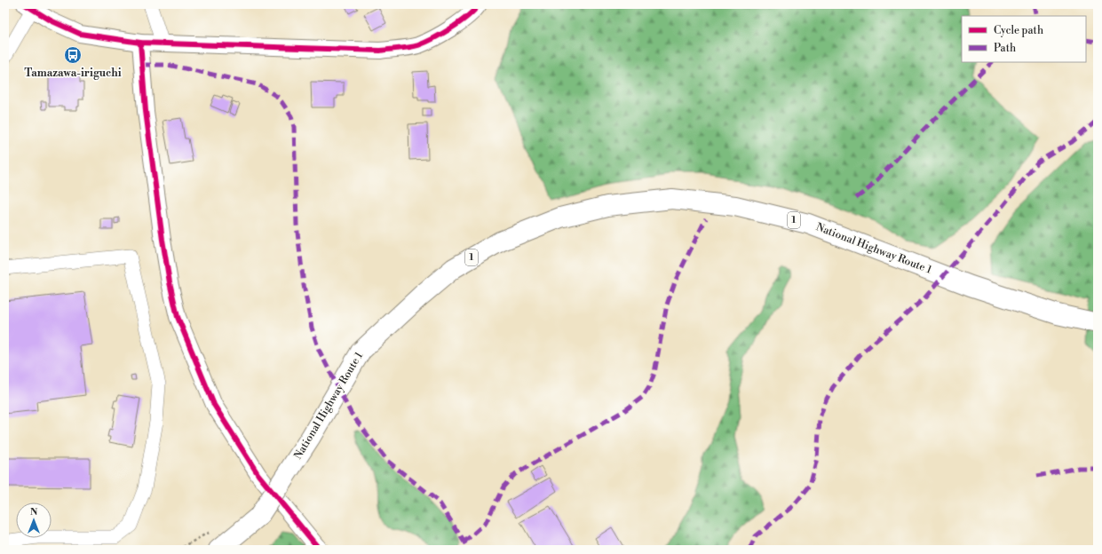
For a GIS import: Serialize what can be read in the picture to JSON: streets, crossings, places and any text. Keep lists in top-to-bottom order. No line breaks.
{"streets":{"highway":["1","National Highway Route 1"]},"places":{"bus stop":["Tamazawa-iriguchi"]},"legend":["Cycle path","Path"],"north":"top"}
